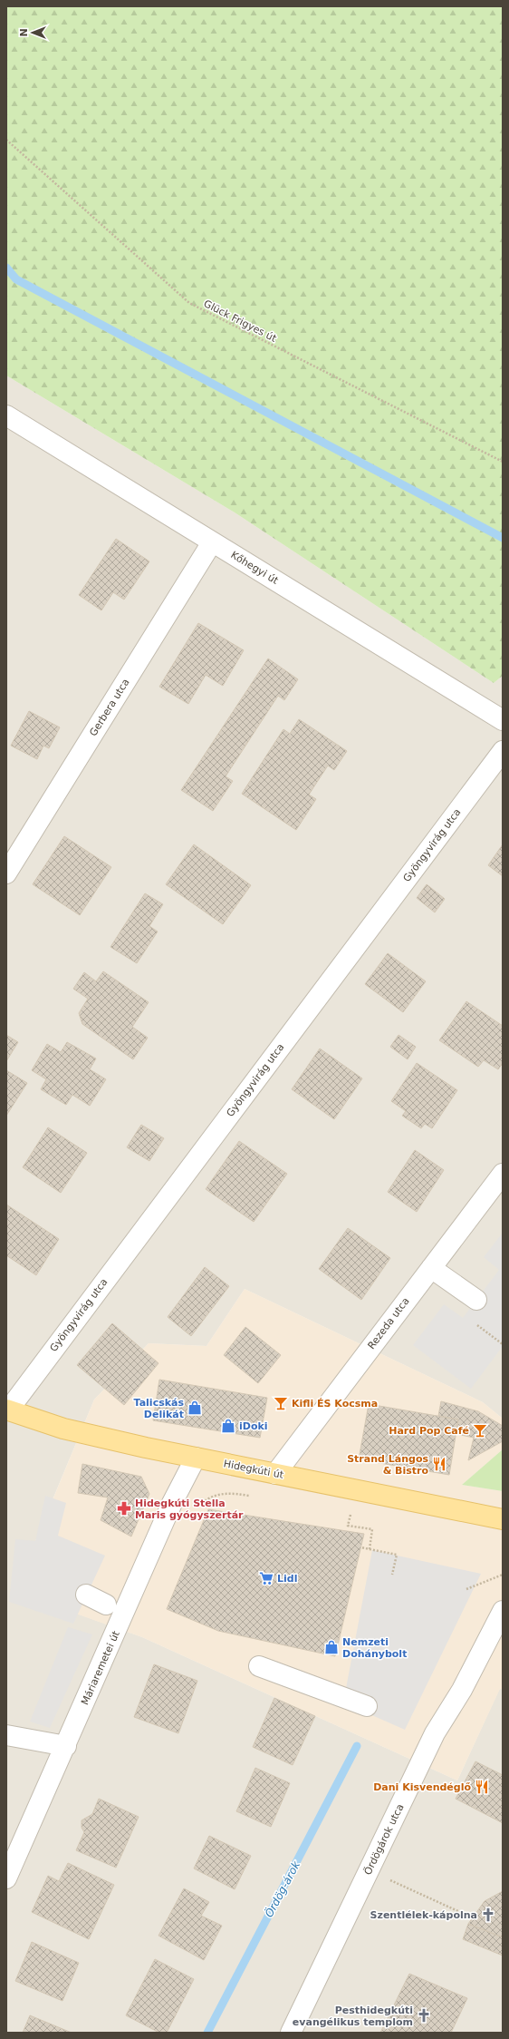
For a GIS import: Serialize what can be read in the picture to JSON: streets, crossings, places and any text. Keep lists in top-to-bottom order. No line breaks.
{"streets":{"main road":["Hidegkúti út"],"street":["Kőhegyi út","Gerbera utca","Gyöngyvirág utca","Rezeda utca","Máriaremetei út","Ördögárok utca"],"path":["Glück Frigyes út"]},"crossings":[["Kőhegyi út","Gerbera utca"],["Gyöngyvirág utca","Hidegkúti út"],["Rezeda utca","Hidegkúti út"],["Hidegkúti út","Máriaremetei út"]],"water":["Ördög-árok"],"places":{"bar":["Kifli ÉS Kocsma","Hard Pop Café"],"shop":["Talicskás Delikát","iDoki","Nemzeti Dohánybolt"],"restaurant":["Strand Lángos & Bistro","Dani Kisvendéglő"],"pharmacy":["Hidegkúti Stella Maris gyógyszertár"],"supermarket":["Lidl"],"church":["Szentlélek-kápolna","Pesthidegkúti evangélikus templom"]},"north":"left"}
